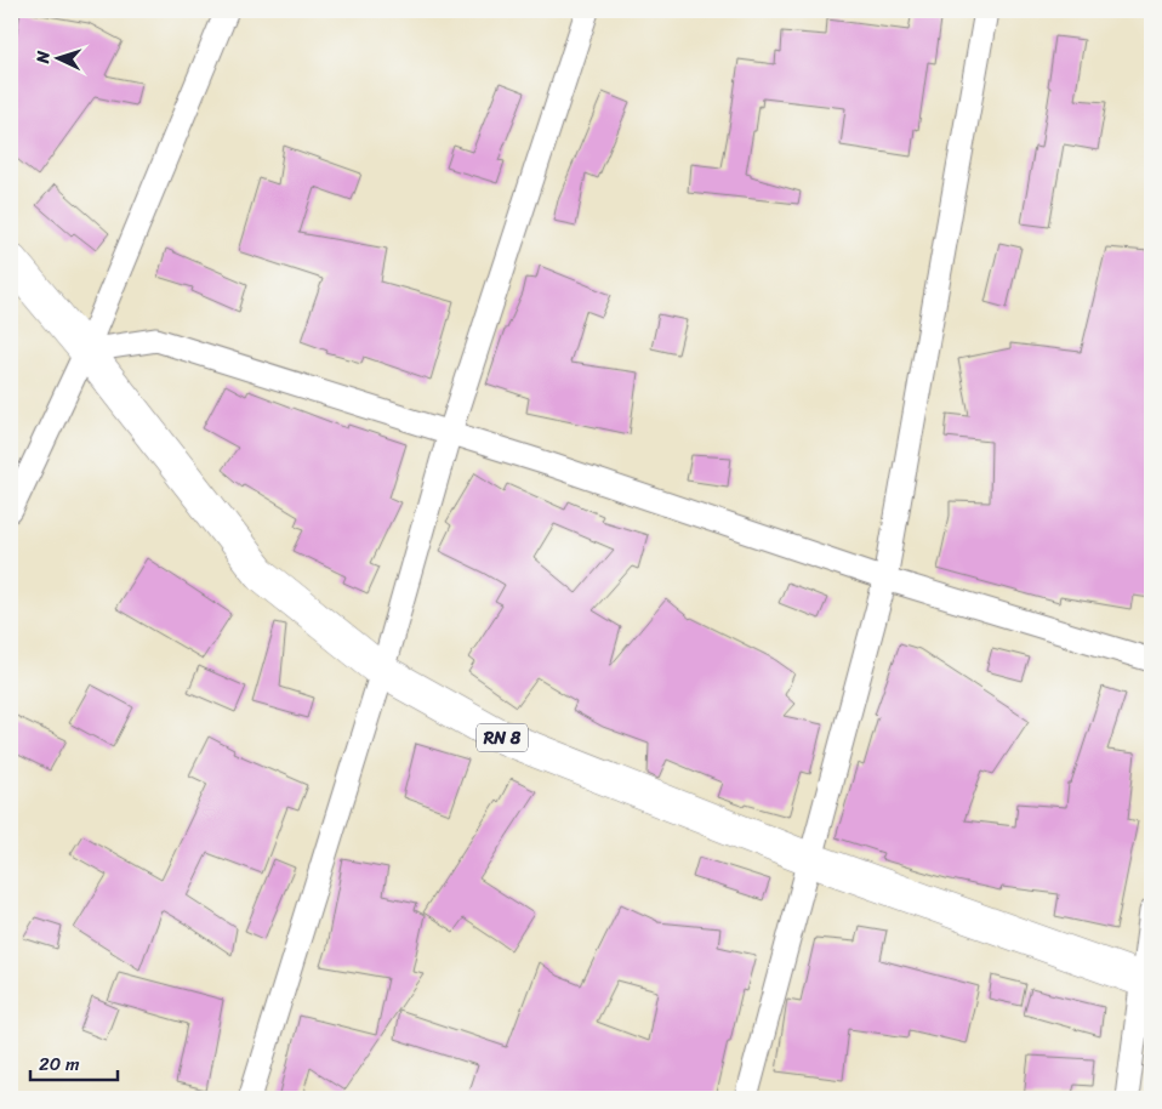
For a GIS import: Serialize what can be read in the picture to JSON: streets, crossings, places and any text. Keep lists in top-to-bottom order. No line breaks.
{"streets":{"main road":["RN 8"]},"scale_bar":"20 m","north":"left"}
